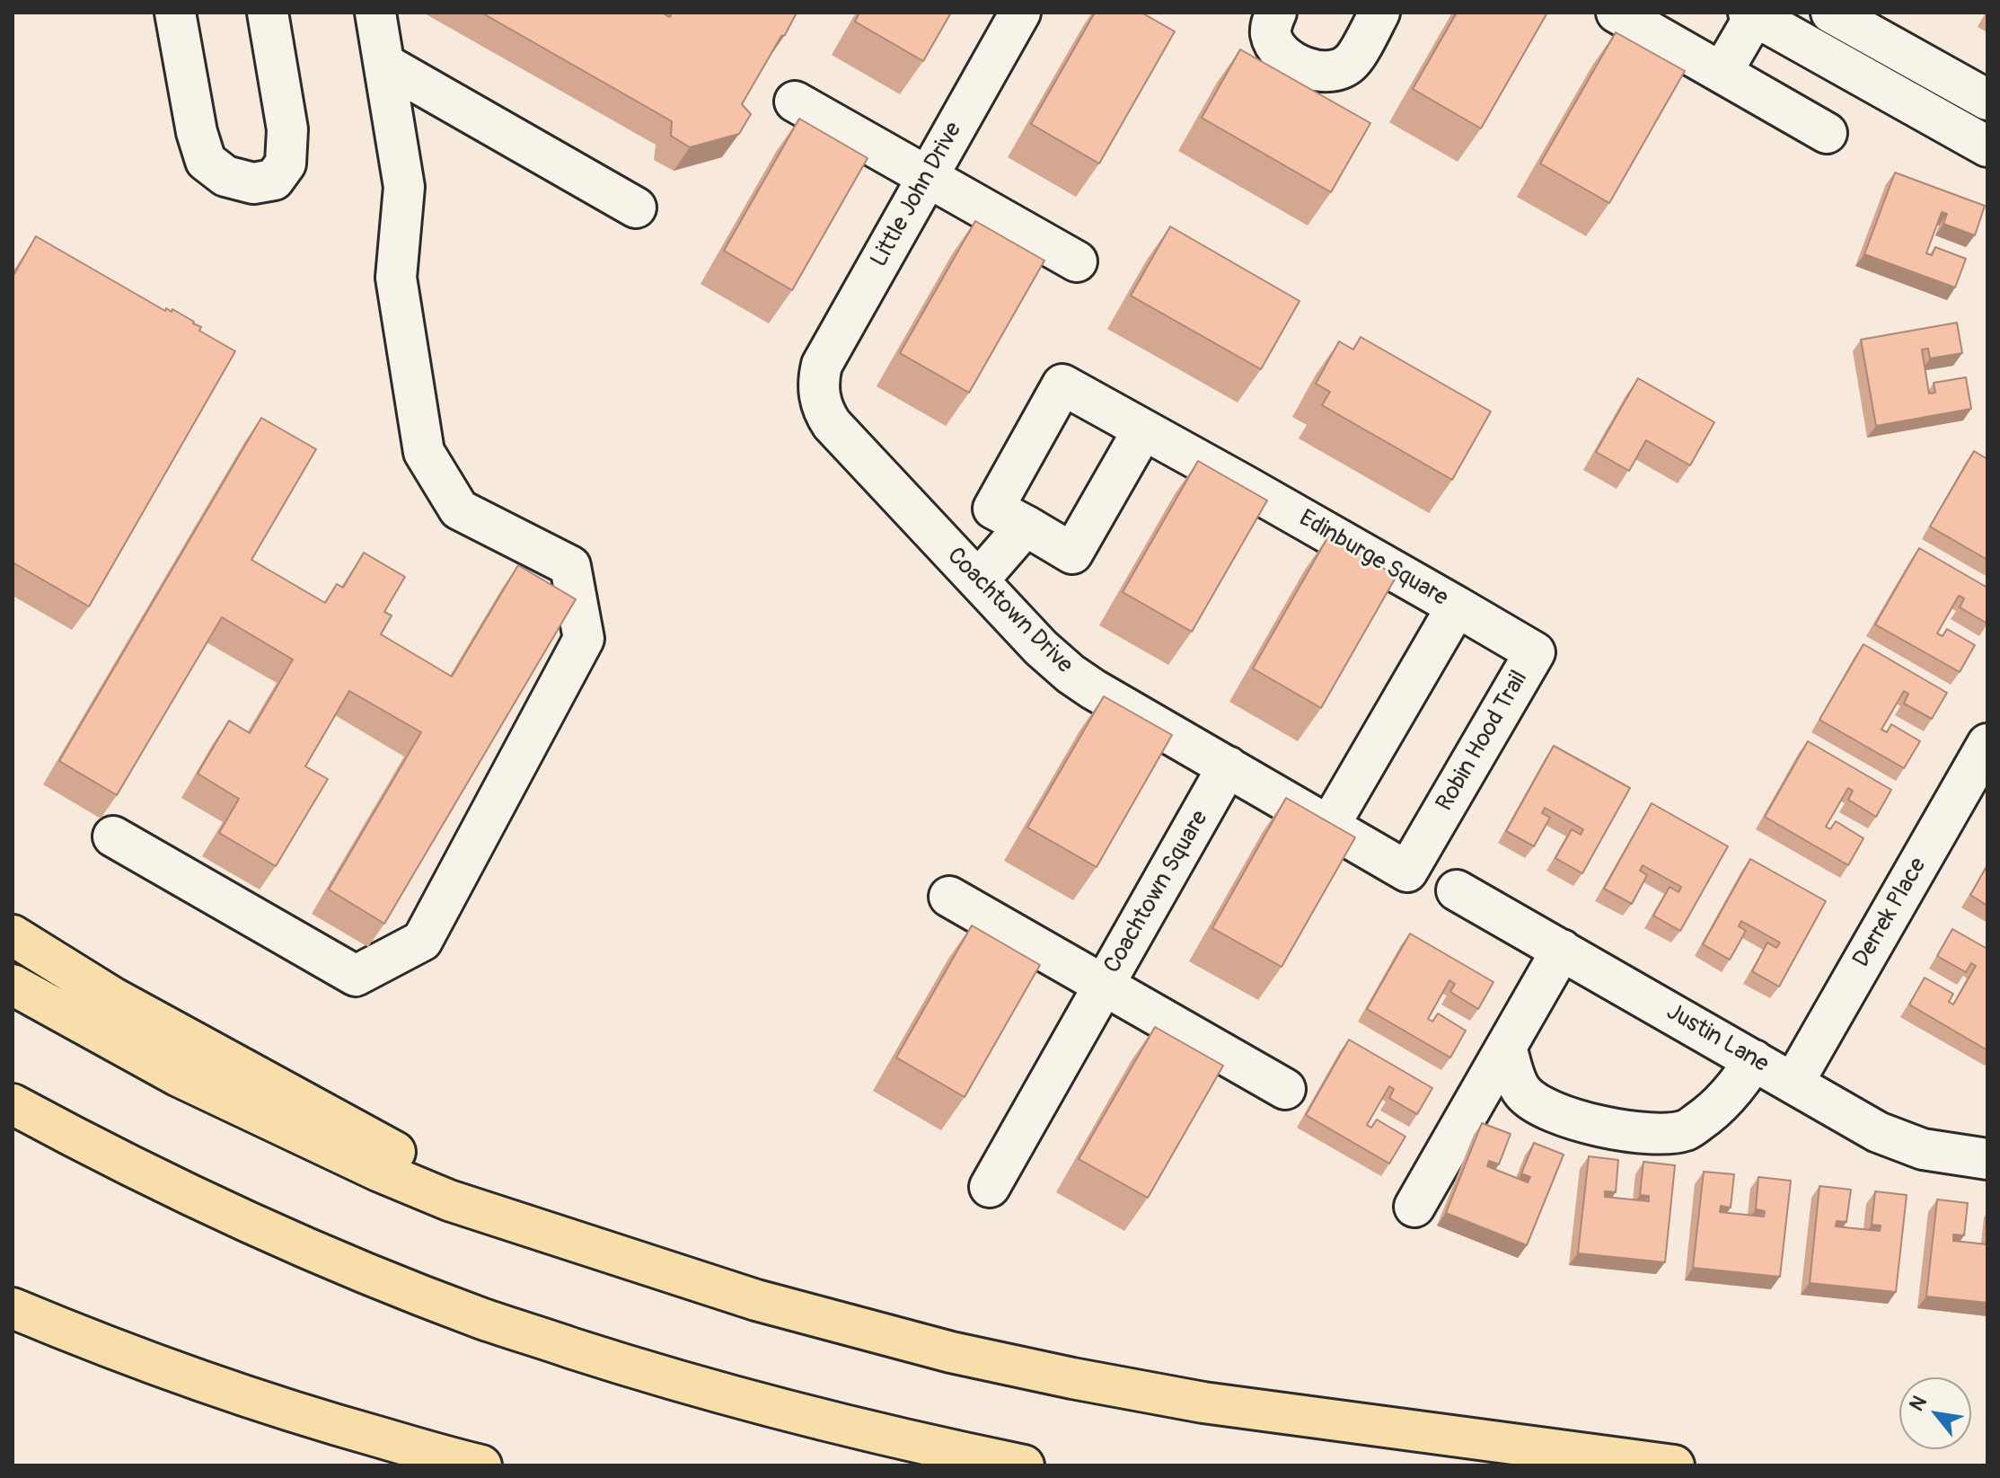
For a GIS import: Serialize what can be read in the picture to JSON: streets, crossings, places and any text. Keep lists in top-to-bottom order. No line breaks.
{"streets":{"street":["Little John Drive","Edinburge Square","Coachtown Drive","Robin Hood Trail","Coachtown Square","Derrek Place","Justin Lane"]},"crossings":[["Little John Drive","Coachtown Drive"],["Edinburge Square","Coachtown Drive"],["Edinburge Square","Robin Hood Trail"],["Coachtown Drive","Robin Hood Trail"],["Coachtown Drive","Coachtown Square"],["Derrek Place","Justin Lane"]],"north":"top left"}
